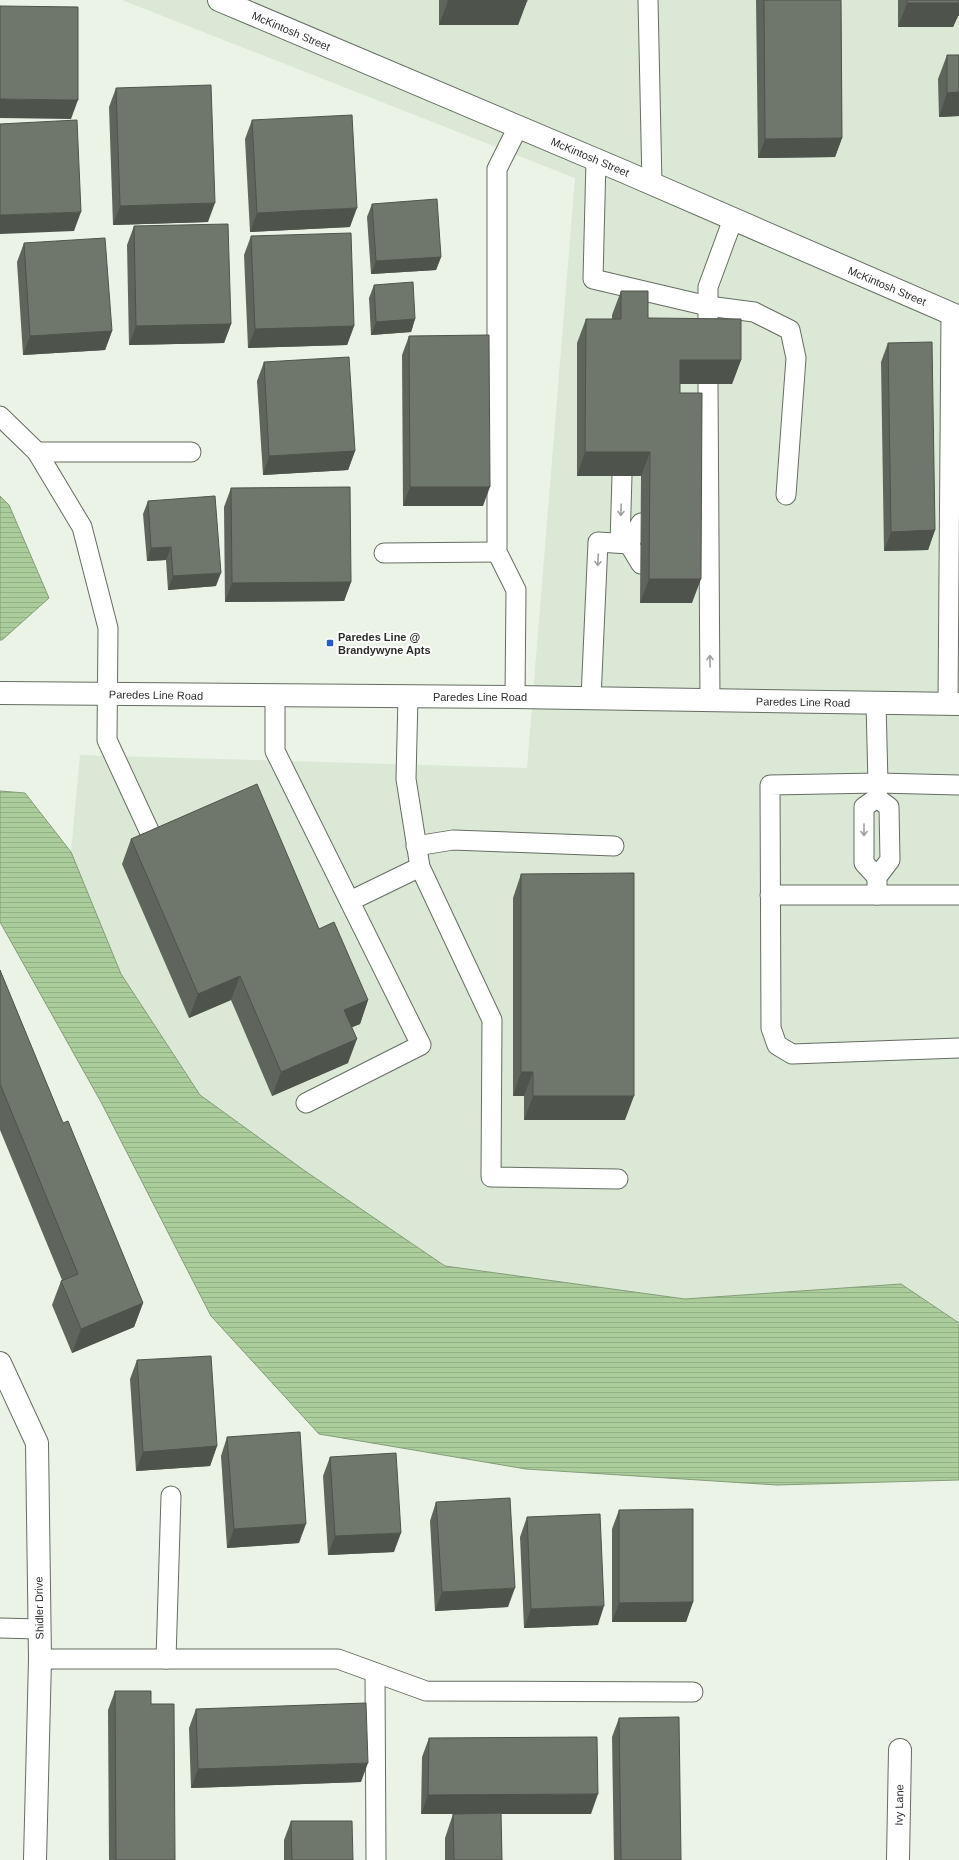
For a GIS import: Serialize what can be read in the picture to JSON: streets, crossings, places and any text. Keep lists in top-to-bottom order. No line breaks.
{"streets":{"street":["McKintosh Street","Paredes Line Road","Shidler Drive","Ivy Lane"]},"places":{"transit":["Paredes Line @ Brandywyne Apts"]}}
